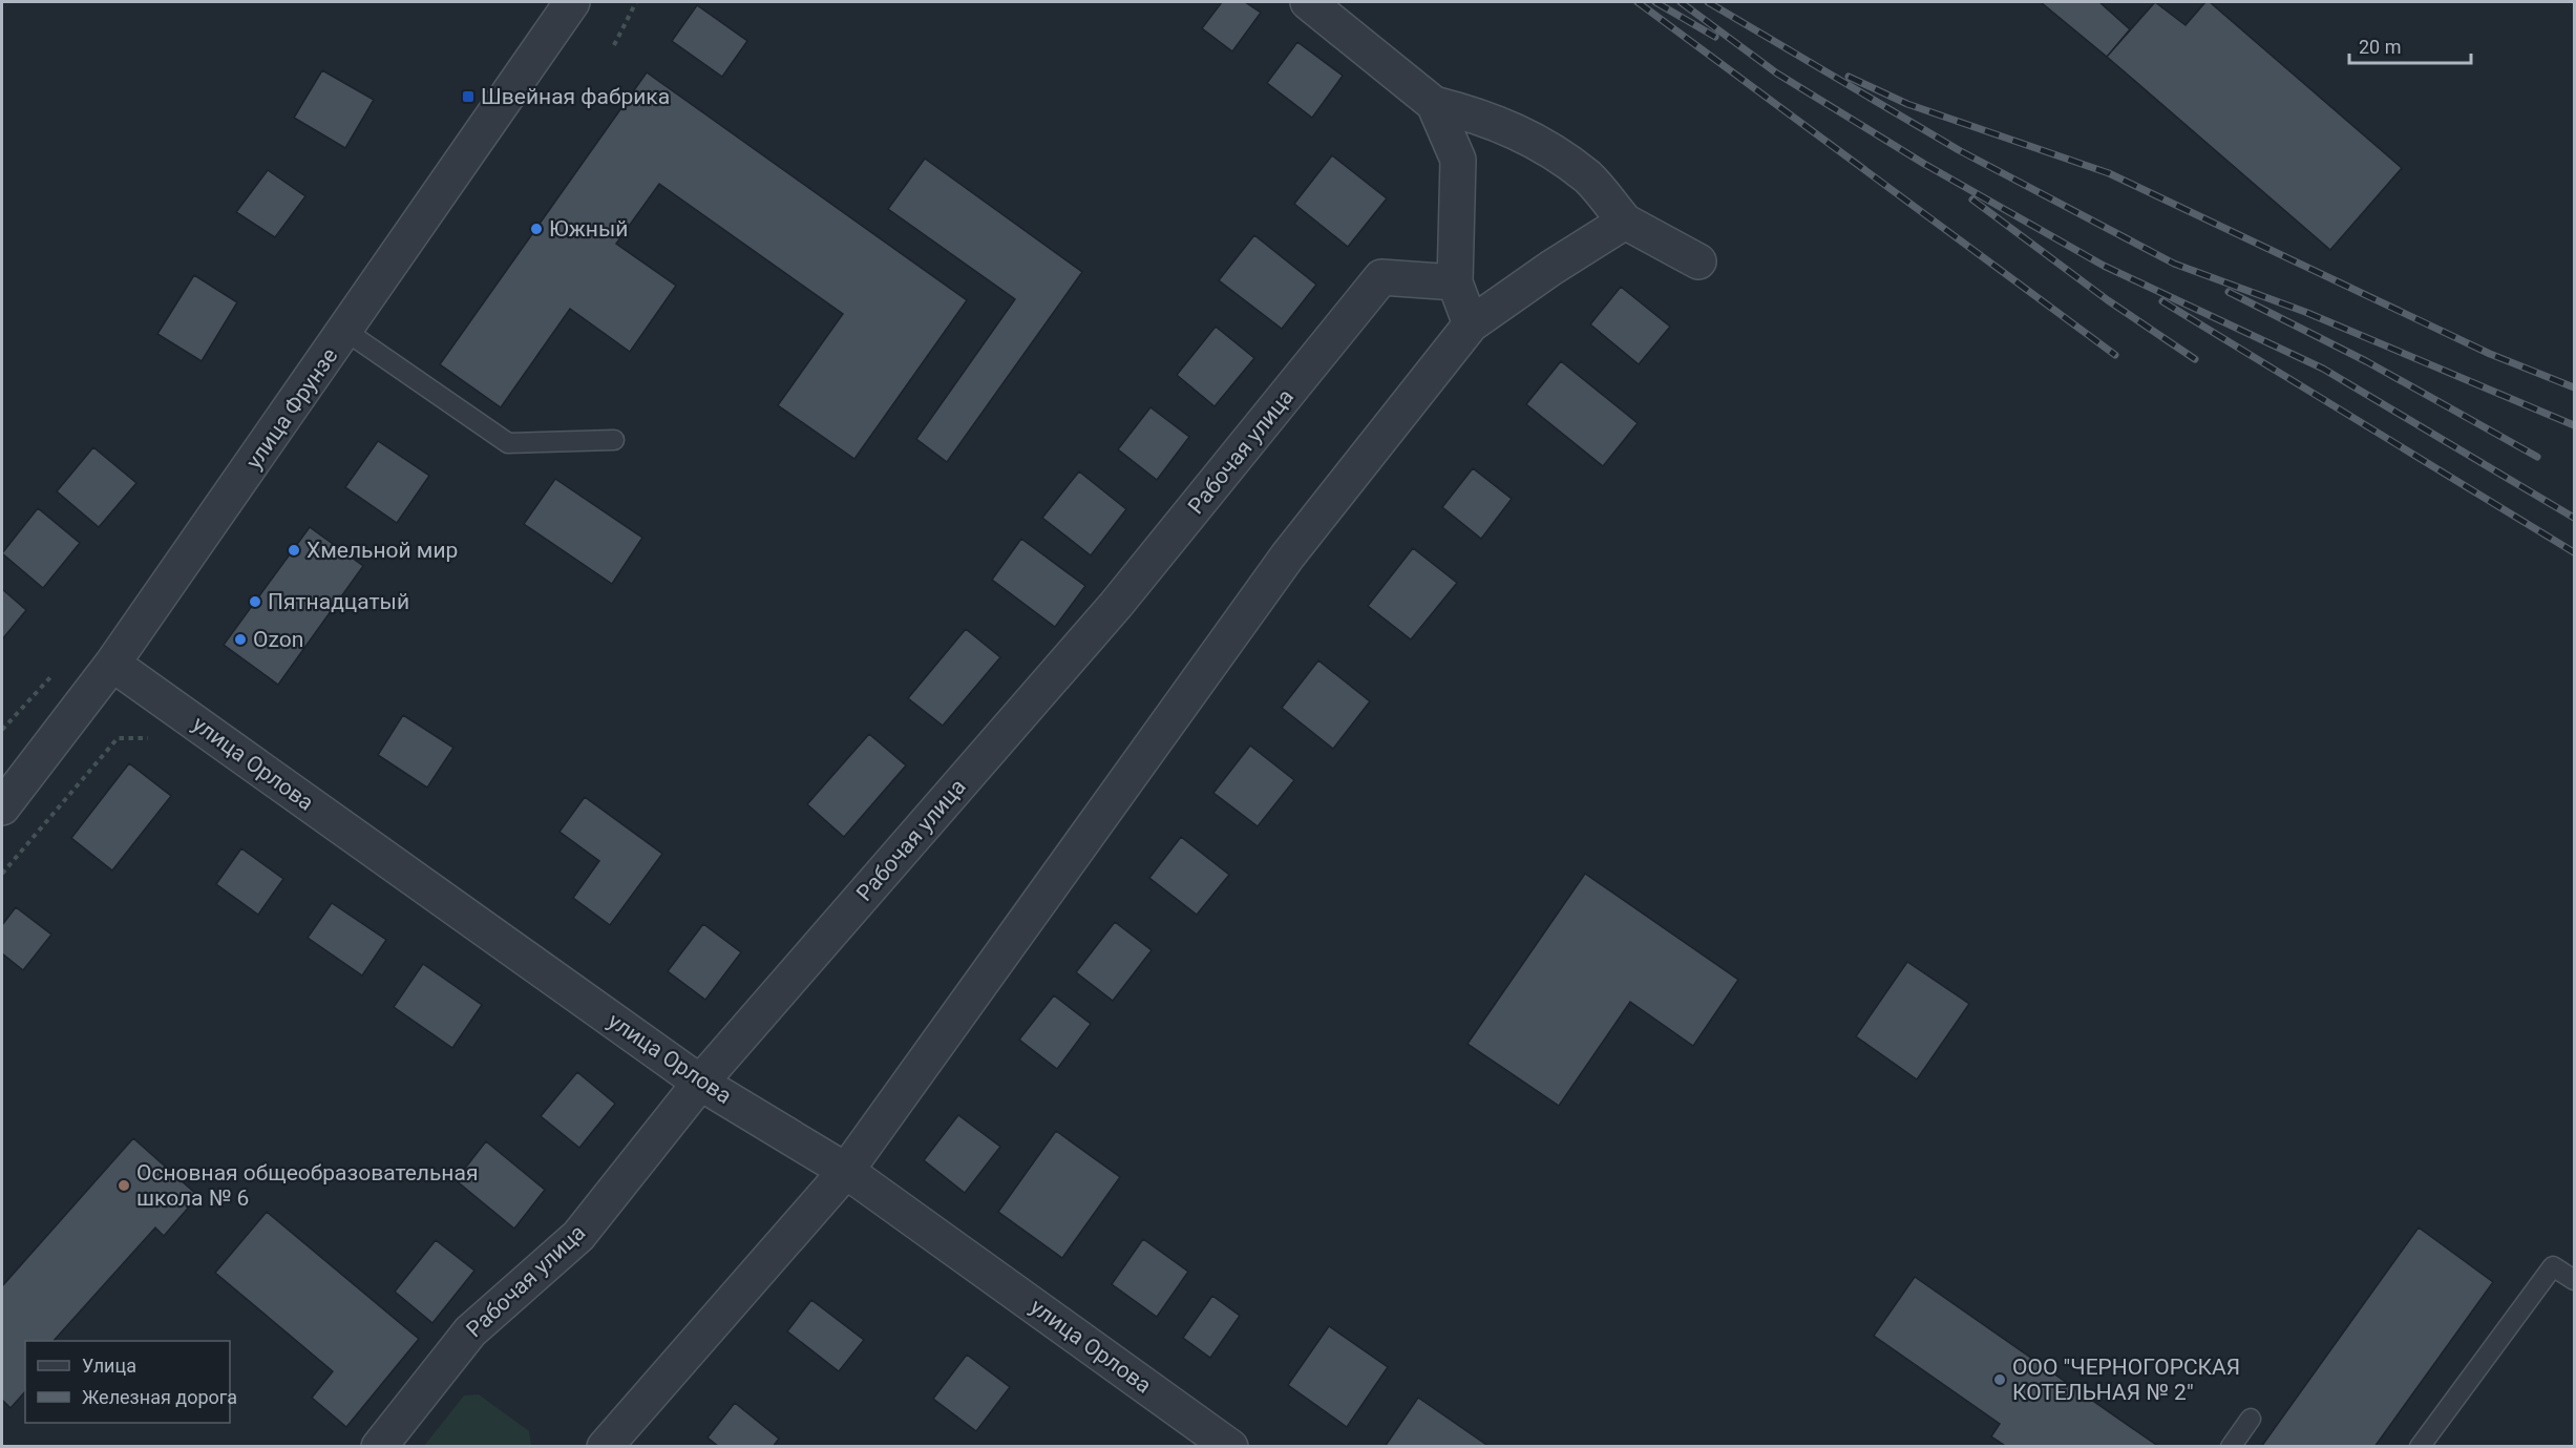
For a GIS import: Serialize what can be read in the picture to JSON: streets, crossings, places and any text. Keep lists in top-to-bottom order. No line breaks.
{"streets":{"street":["улица Фрунзе","Рабочая улица","улица Орлова"]},"crossings":[["улица Фрунзе","улица Орлова"],["Рабочая улица","улица Орлова"]],"places":{"transit":["Швейная фабрика"],"other":["Южный","Хмельной мир","Пятнадцатый","Ozon","Основная общеобразовательная школа № 6","ООО \"ЧЕРНОГОРСКАЯ КОТЕЛЬНАЯ № 2\""]},"legend":["Улица","Железная дорога"],"scale_bar":"20 m"}
